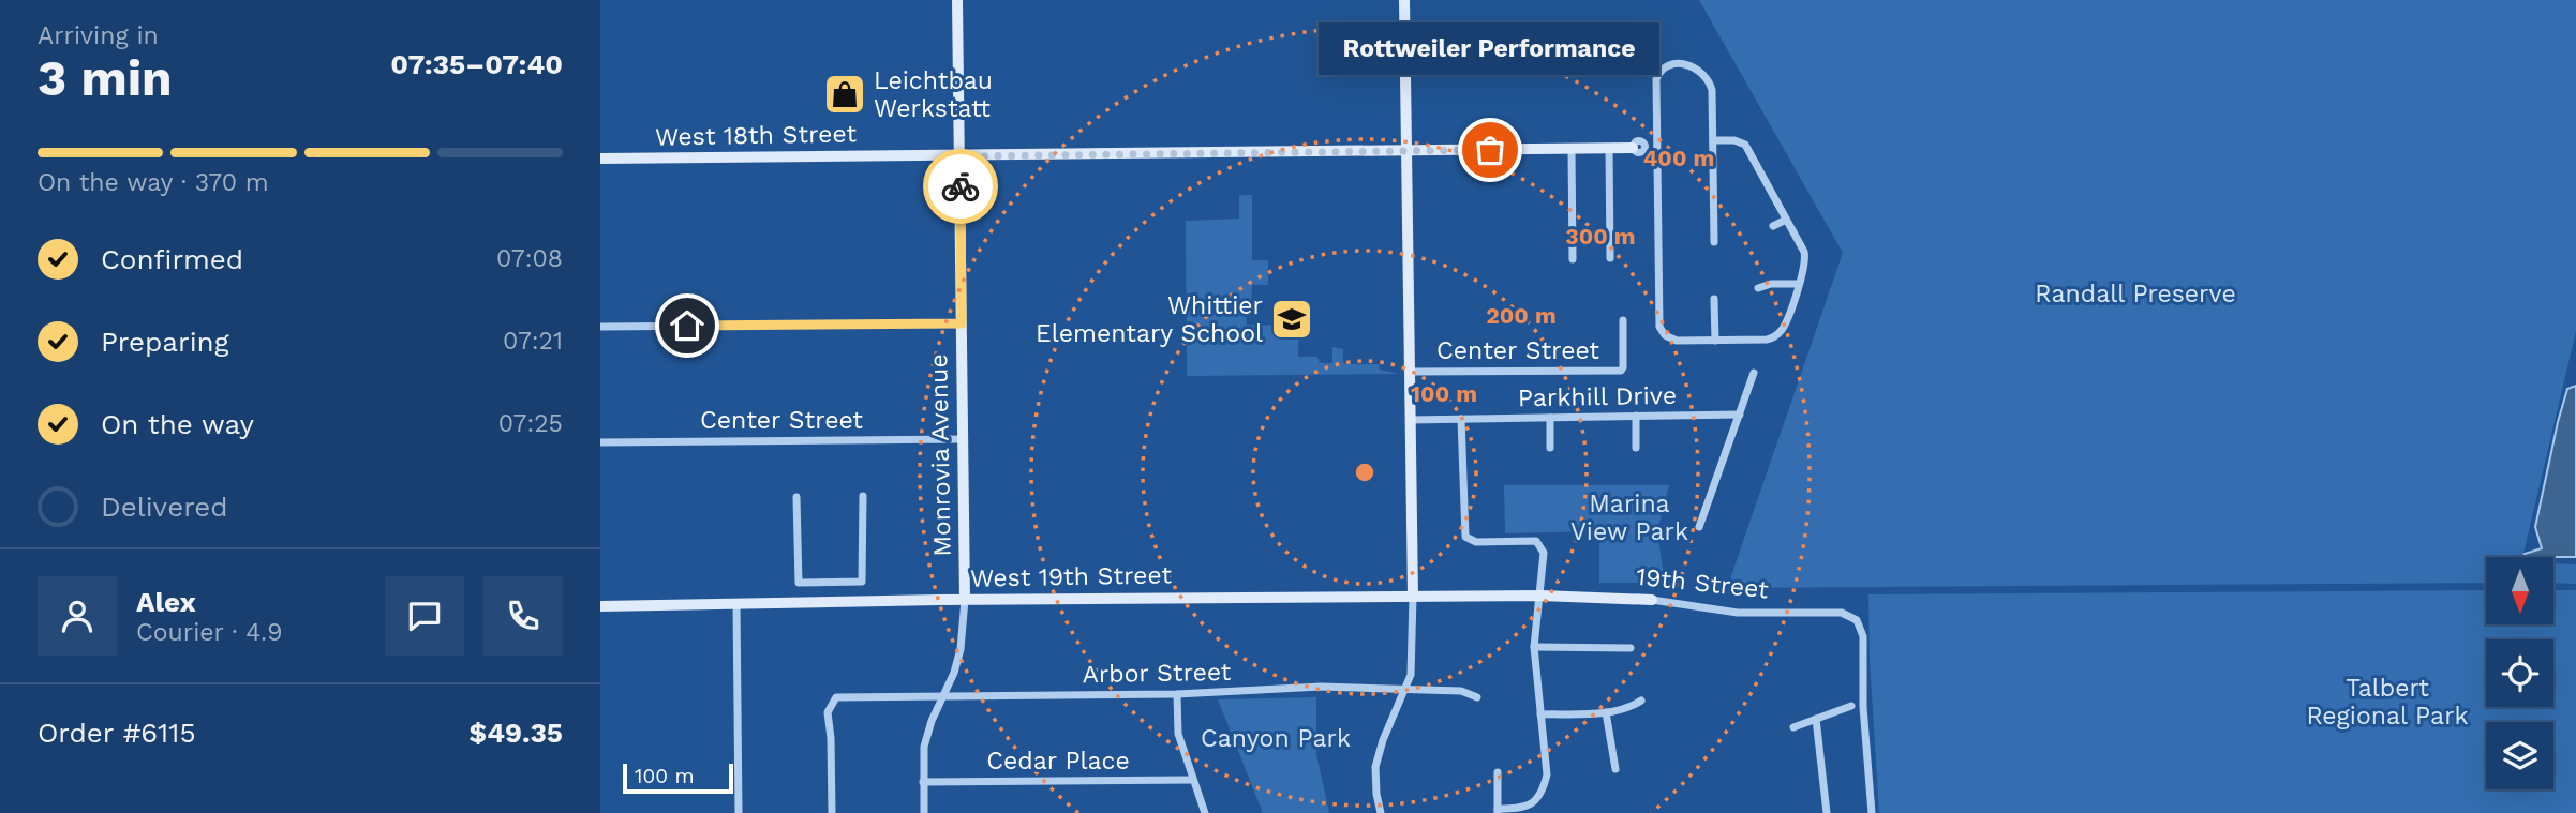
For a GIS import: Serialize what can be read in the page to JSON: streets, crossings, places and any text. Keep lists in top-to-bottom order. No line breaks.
{"streets":{"street":["West 18th Street","Center Street","Parkhill Drive","Monrovia Avenue","West 19th Street","19th Street","Arbor Street","Cedar Place"]},"crossings":[["West 18th Street","Monrovia Avenue"],["Center Street","Monrovia Avenue"],["Monrovia Avenue","West 19th Street"],["Monrovia Avenue","Arbor Street"],["Monrovia Avenue","Cedar Place"],["West 19th Street","19th Street"]],"parks":["Randall Preserve","Marina View Park","Talbert Regional Park","Canyon Park"],"places":{"shop":["Leichtbau Werkstatt"],"other":["Rottweiler Performance"],"school or university":["Whittier Elementary School"]},"scale_bar":"100 m","north":"bottom","page":{"heading":["3 min","Arriving in","07:35–07:40"],"panel":["Alex","Courier · 4.9","Order #6115","$49.35"],"bubble":"Rottweiler Performance","bar":"On the way · 370 m","list":[["Confirmed","07:08"],["Preparing","07:21"],["On the way","07:25"],"Delivered"],"scale":"100 m"},"rings":["400 m","300 m","200 m","100 m"]}
